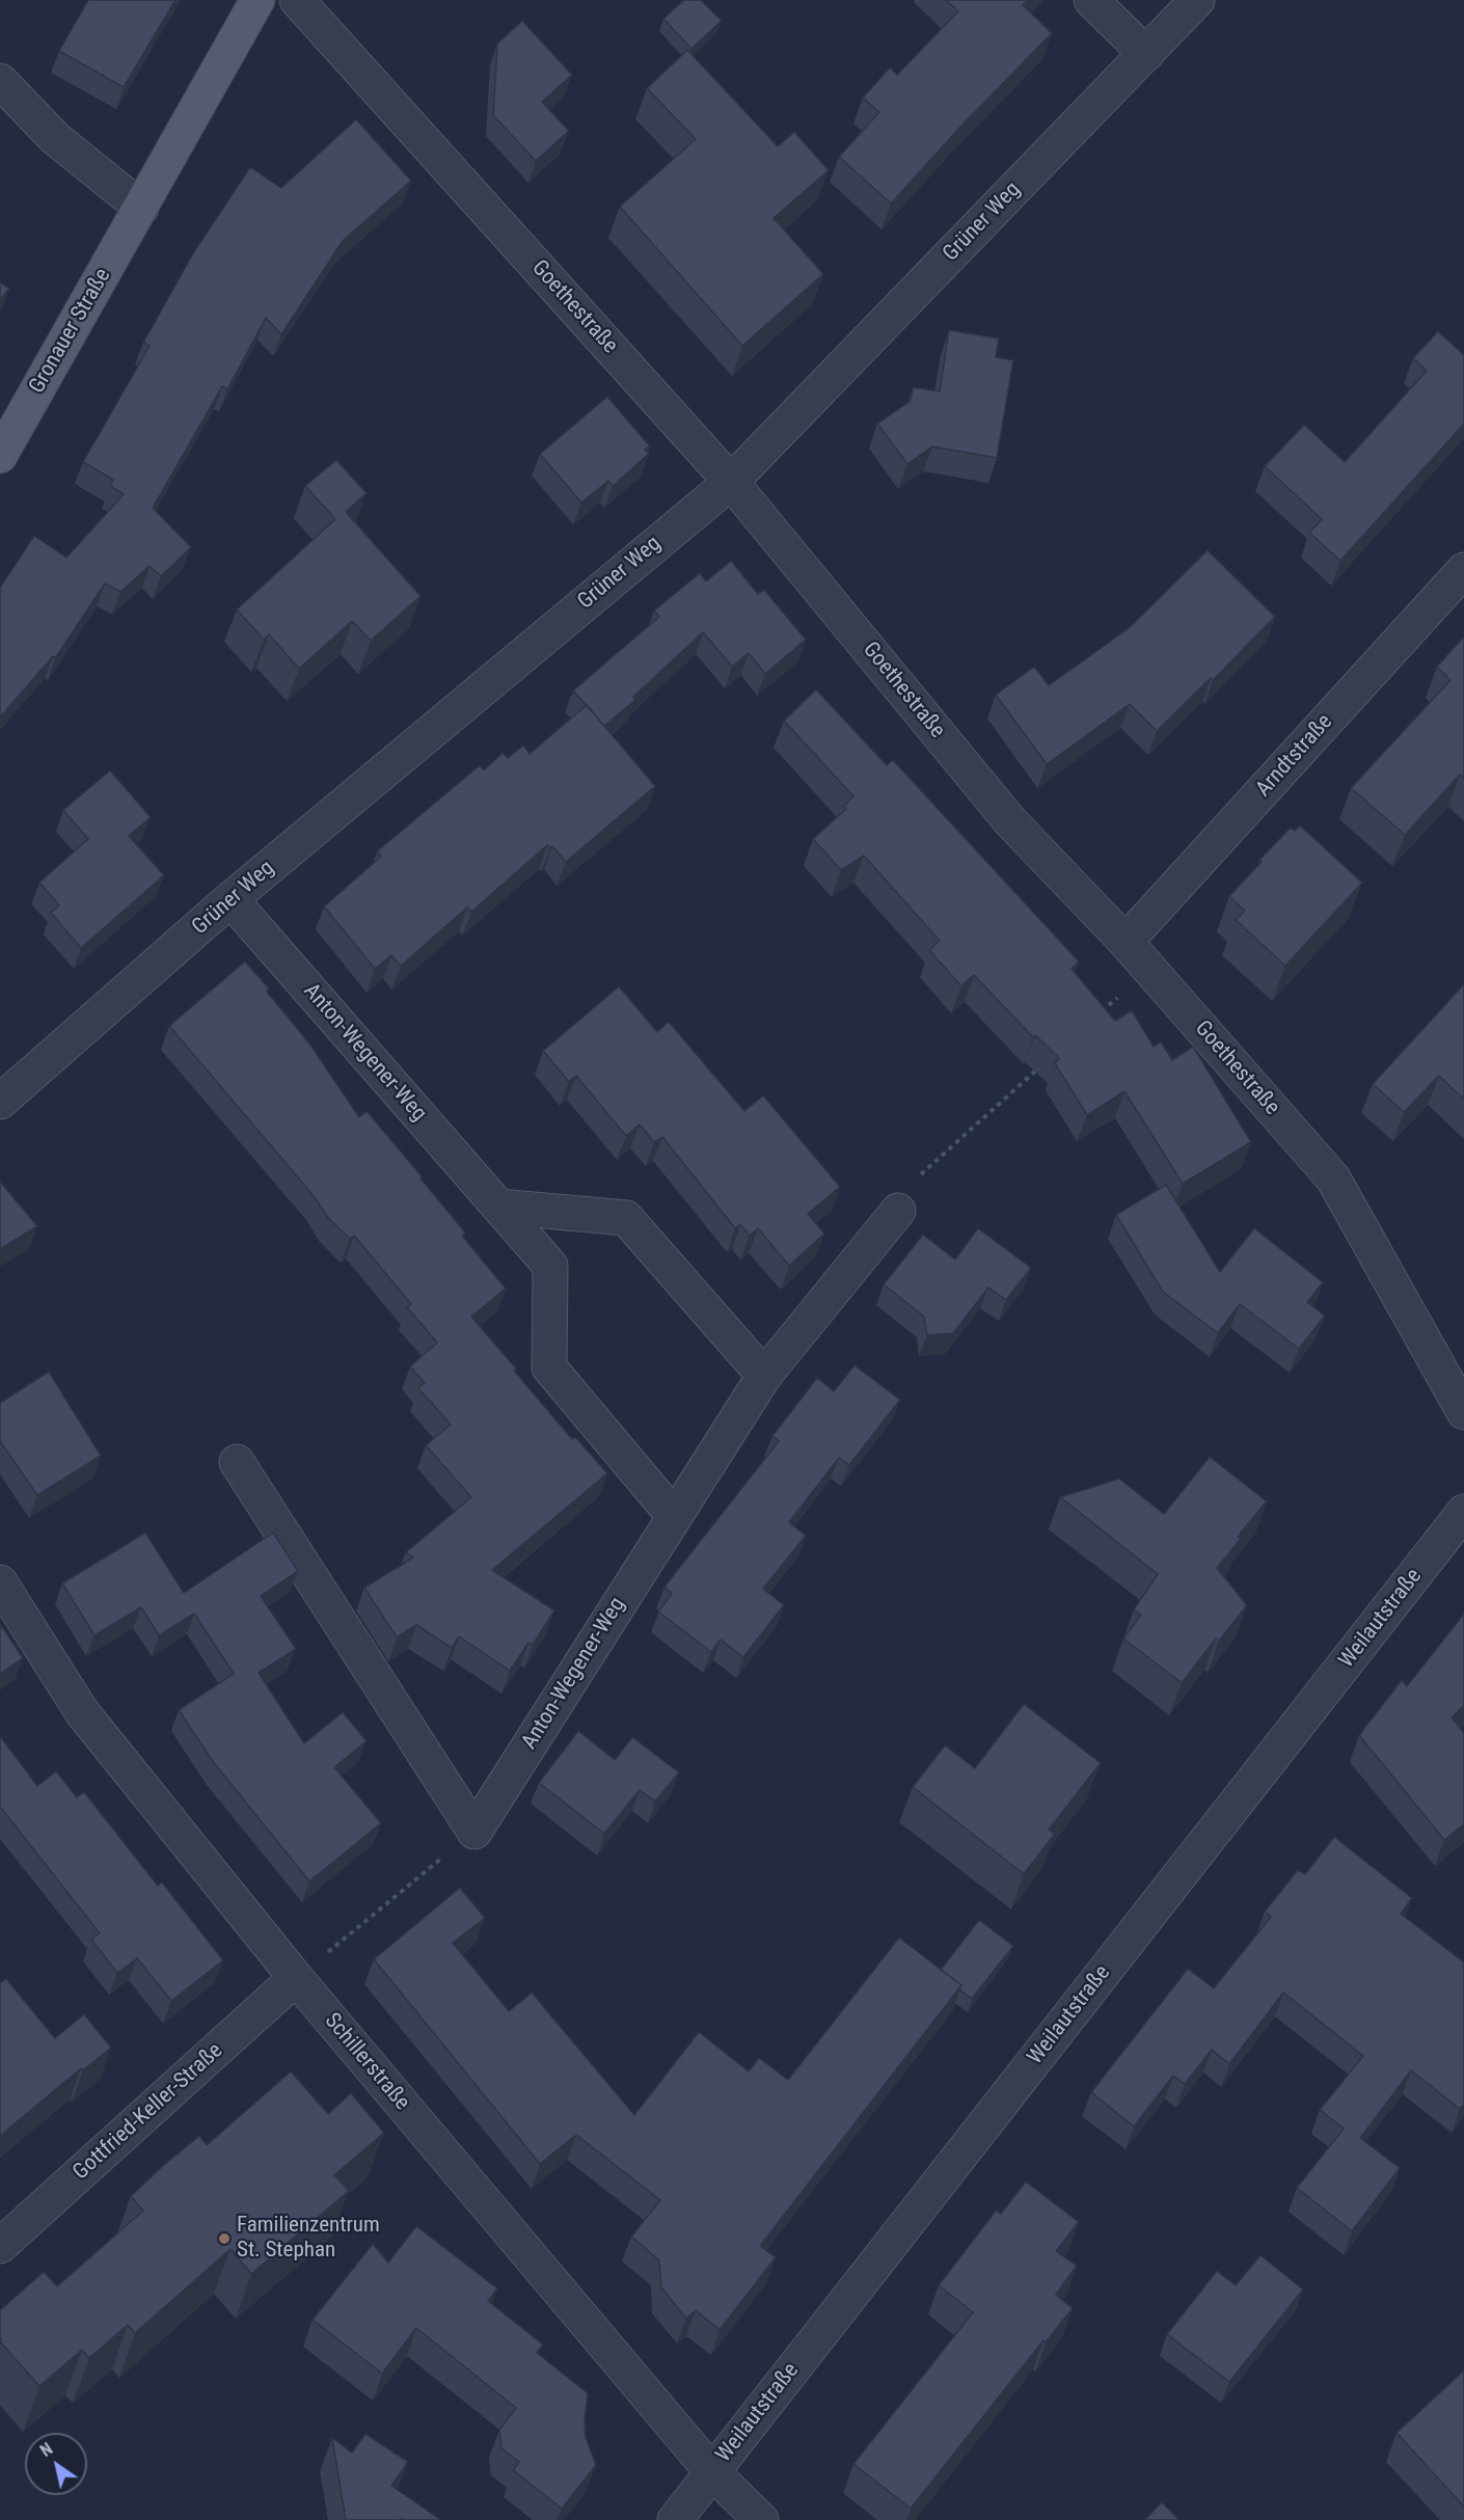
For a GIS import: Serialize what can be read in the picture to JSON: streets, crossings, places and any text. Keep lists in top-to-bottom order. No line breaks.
{"streets":{"main road":["Gronauer Straße"],"street":["Grüner Weg","Goethestraße","Arndtstraße","Anton-Wegener-Weg","Weilautstraße","Schillerstraße","Gottfried-Keller-Straße"]},"crossings":[["Grüner Weg","Goethestraße"],["Grüner Weg","Anton-Wegener-Weg"],["Goethestraße","Arndtstraße"],["Weilautstraße","Schillerstraße"],["Schillerstraße","Gottfried-Keller-Straße"]],"places":["Familienzentrum St. Stephan"],"north":"top left"}
